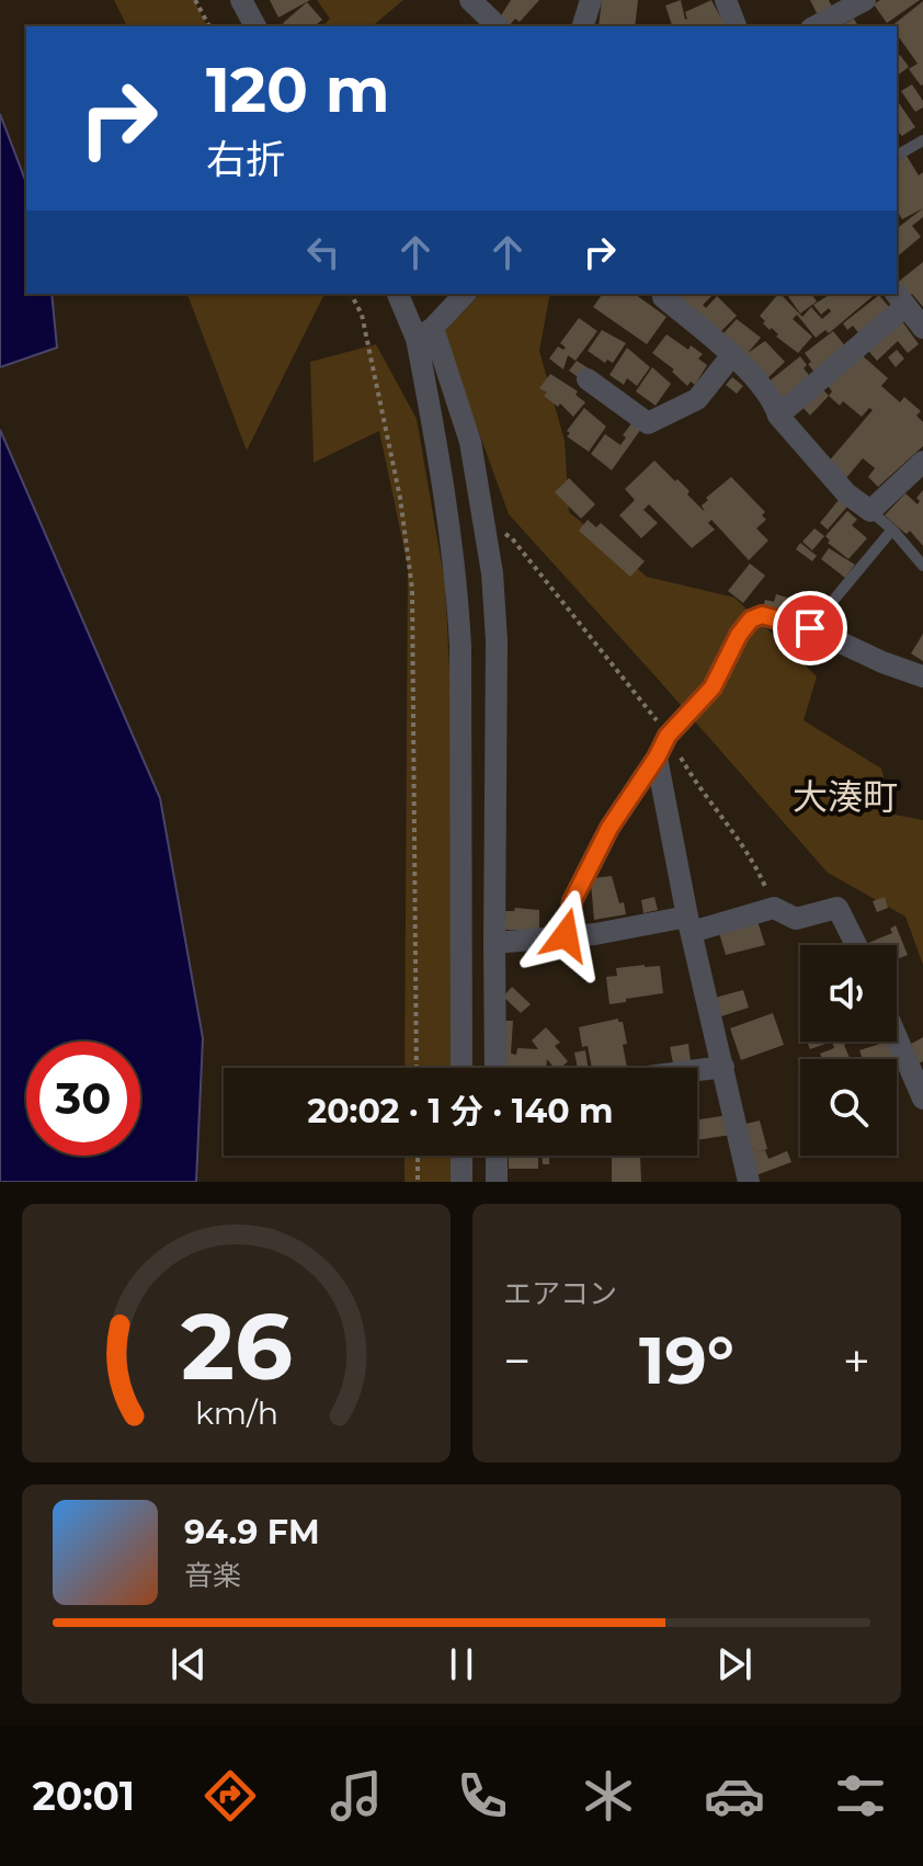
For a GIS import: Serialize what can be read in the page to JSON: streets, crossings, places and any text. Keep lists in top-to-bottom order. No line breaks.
{"districts":["大湊町"],"page":{"turn":["120 m","右折"],"limit":"30","trip":"20:02 · 1 分 · 140 m","tile":"エアコン","heat":["−","19°","+"],"song":["94.9 FM","音楽"],"tabs":"20:01","gauge":["26","km/h"]}}
